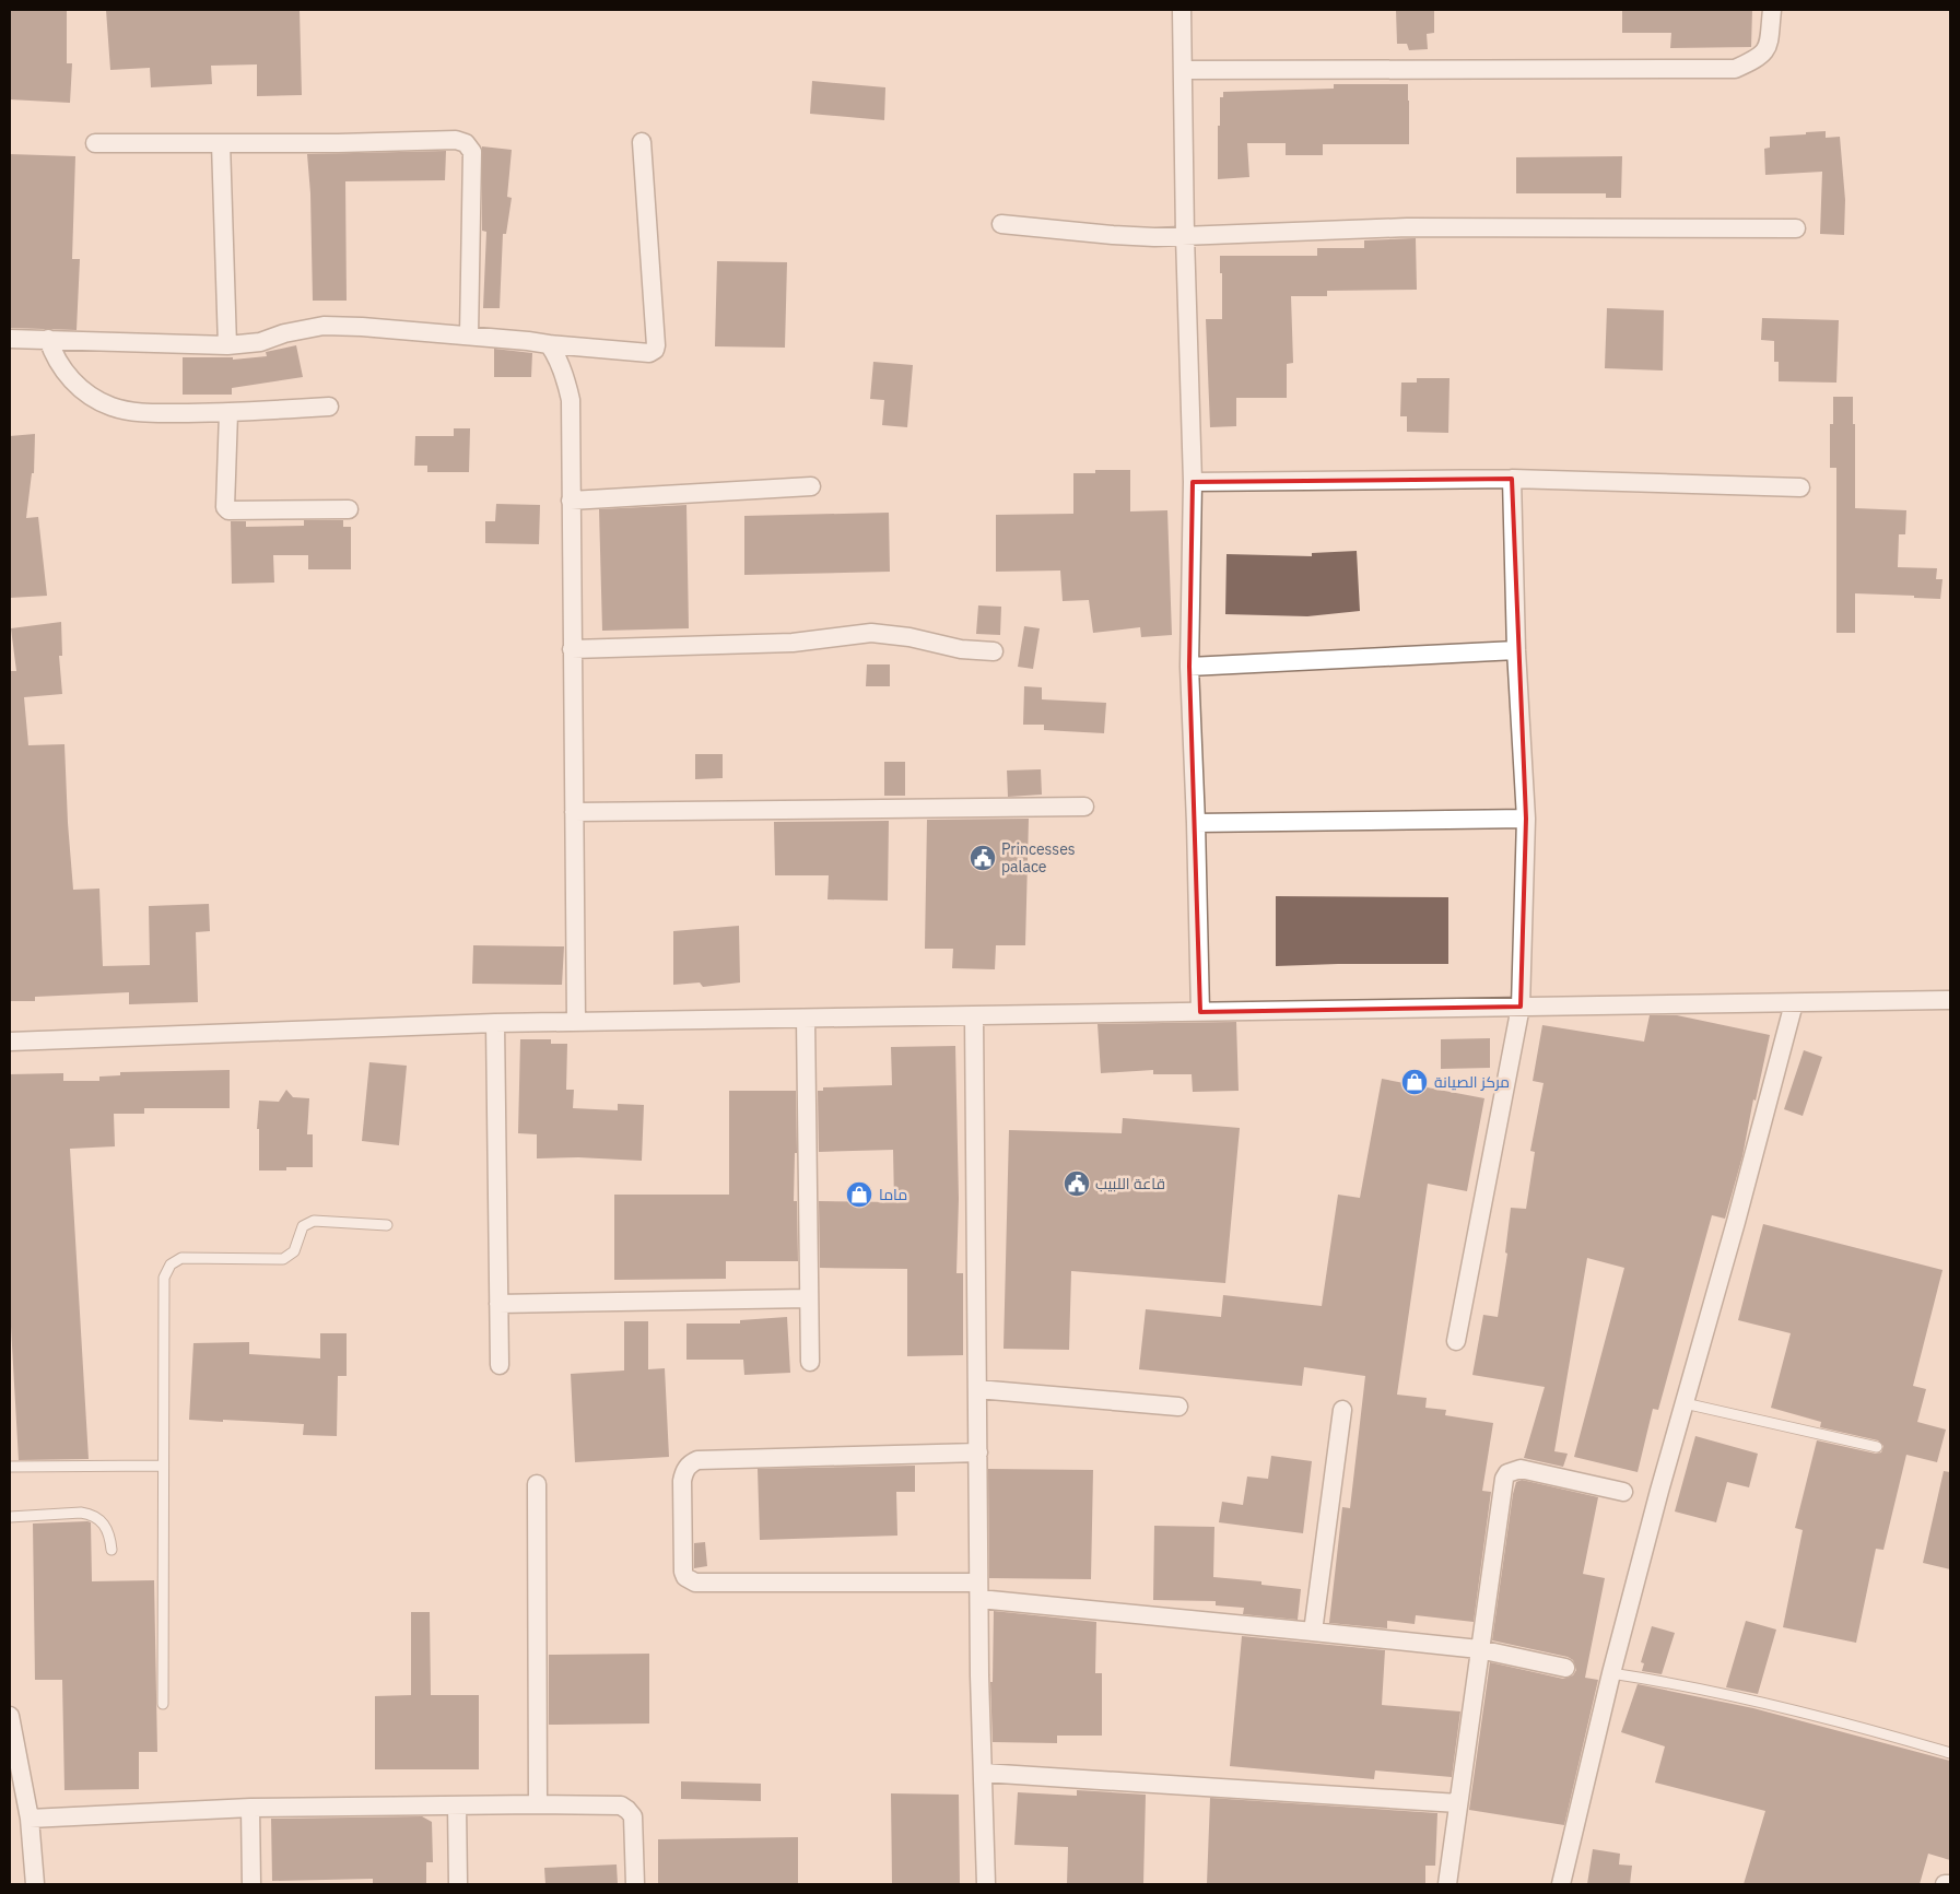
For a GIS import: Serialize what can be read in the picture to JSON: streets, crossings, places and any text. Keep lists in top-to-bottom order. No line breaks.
{"places":{"public building":["Princesses palace","قاعة اللبيب"],"shop":["مركز الصيانة","ماما"]}}
